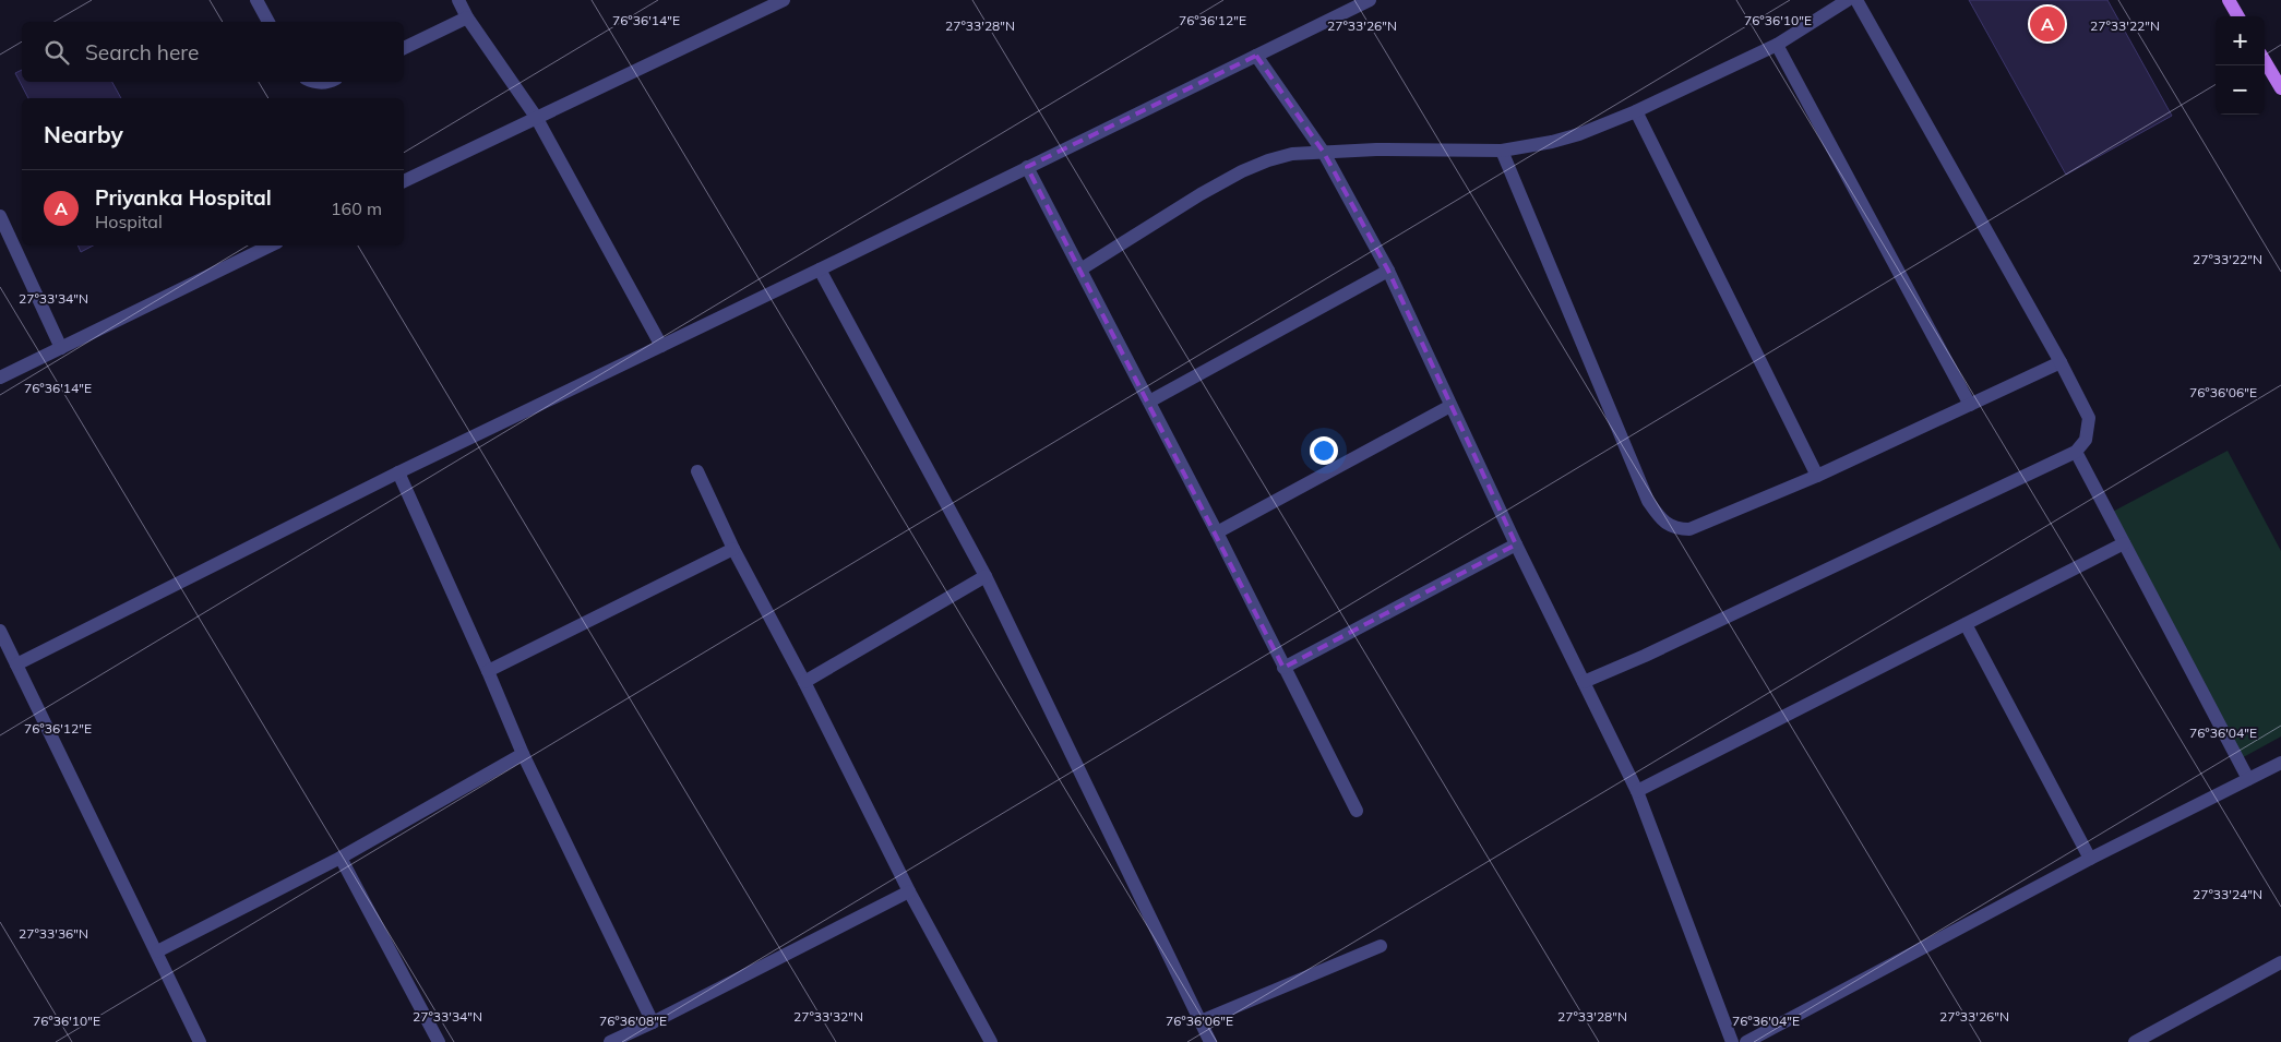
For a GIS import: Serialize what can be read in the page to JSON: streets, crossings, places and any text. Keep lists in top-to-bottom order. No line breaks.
{"page":{"pins":"A","map_buttons":["+","−"],"search":"Search here","heading":"Nearby","list":[{"mark":"A","name":"Priyanka Hospital","note":"Hospital","value":"160 m"}]},"coordinates":["76°36'10\"E","76°36'14\"E","76°36'12\"E","27°33'28\"N","27°33'26\"N","27°33'22\"N","27°33'34\"N","76°36'06\"E","76°36'04\"E","27°33'24\"N","27°33'36\"N","27°33'32\"N","76°36'08\"E"]}
